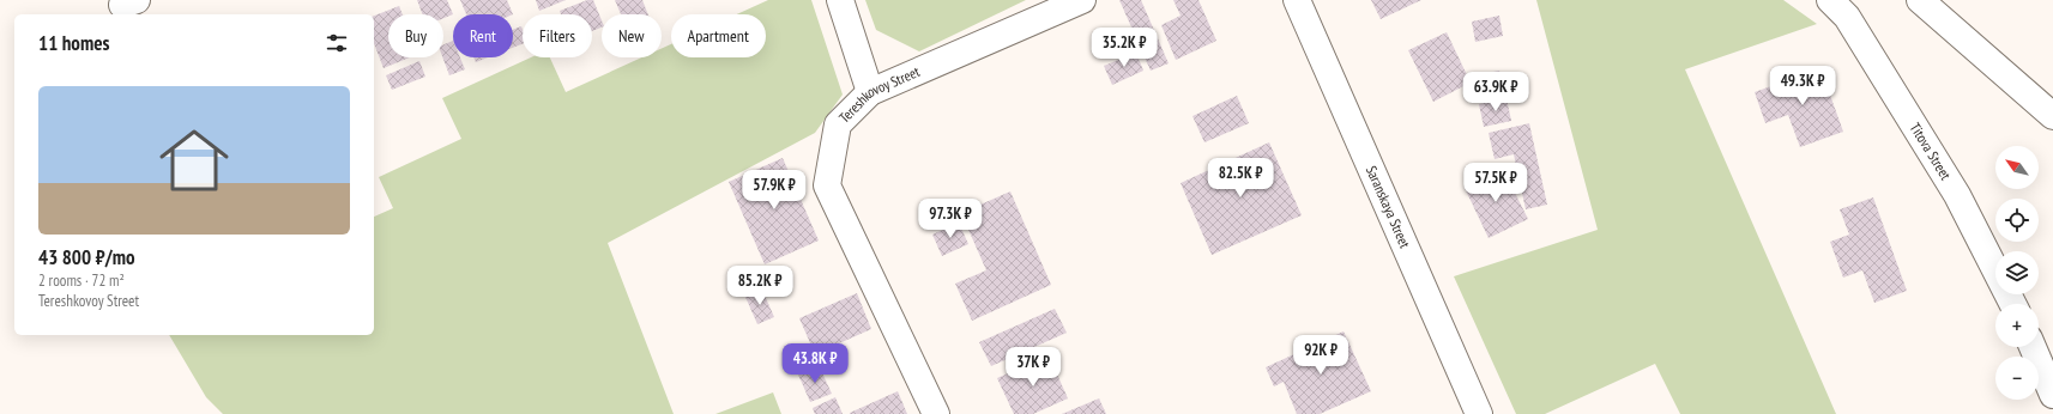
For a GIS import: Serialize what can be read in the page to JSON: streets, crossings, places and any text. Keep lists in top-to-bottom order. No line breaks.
{"streets":{"street":["Tereshkovoy Street","Titova Street","Saranskaya Street"]},"north":"top left","page":{"chip":["Buy","Rent","Filters","New","Apartment"],"heading":"11 homes","price":["35.2K ₽","49.3K ₽","63.9K ₽","82.5K ₽","57.5K ₽","57.9K ₽","97.3K ₽","85.2K ₽","92K ₽","43.8K ₽","37K ₽"],"list":[{"name":"43 800 ₽/mo","note":"2 rooms · 72 m² · Tereshkovoy Street"}],"map_buttons":["+","−"]}}
